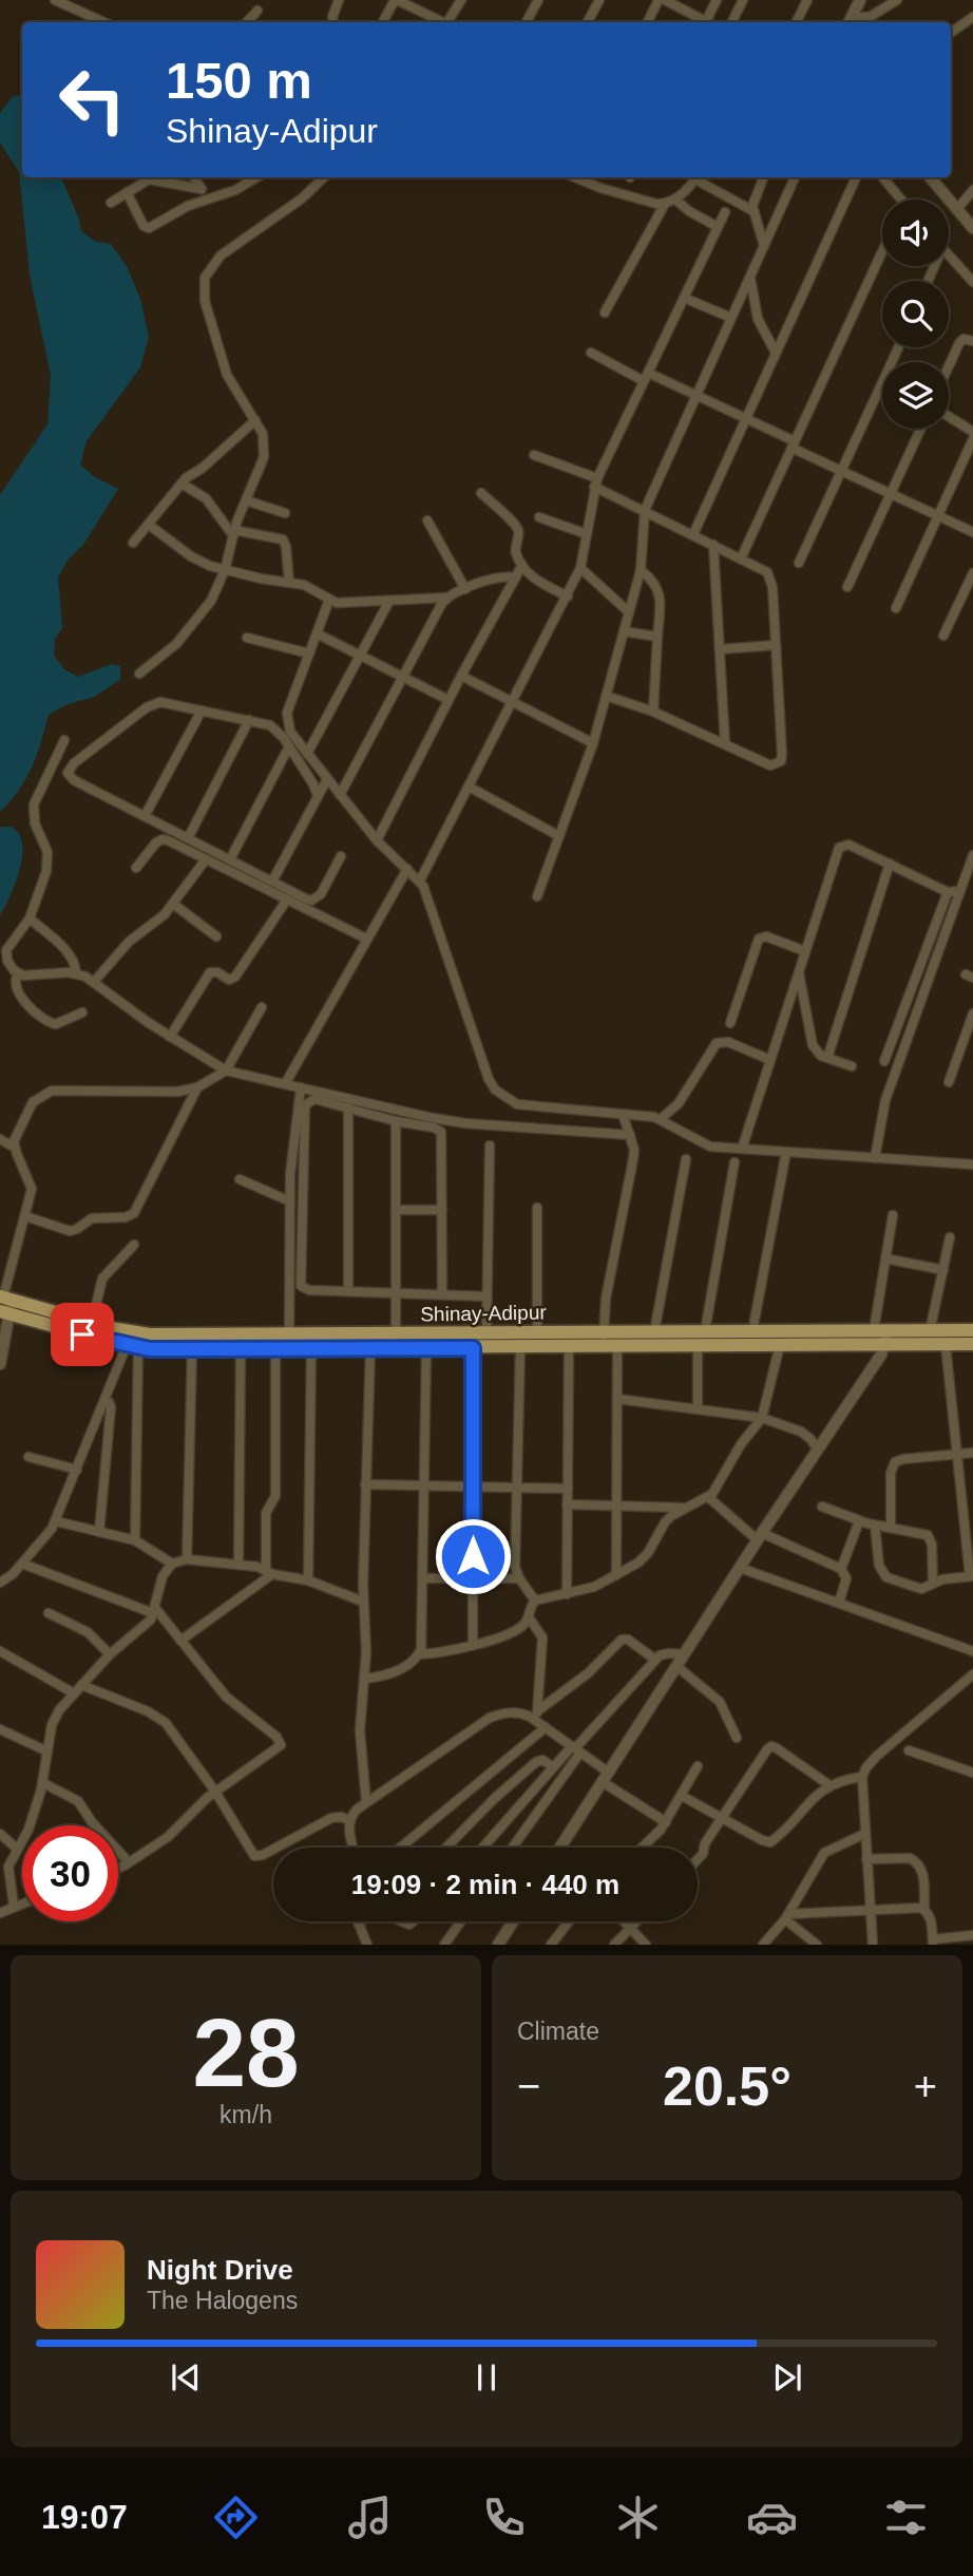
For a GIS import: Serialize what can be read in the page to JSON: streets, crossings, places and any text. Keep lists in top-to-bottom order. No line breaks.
{"streets":{"main road":["Shinay-Adipur"]},"page":{"turn":["150 m","Shinay-Adipur"],"limit":"30","trip":"19:09 · 2 min · 440 m","tile":[["28","km/h"],"Climate"],"heat":["−","20.5°","+"],"song":["Night Drive","The Halogens"],"tabs":"19:07"}}
